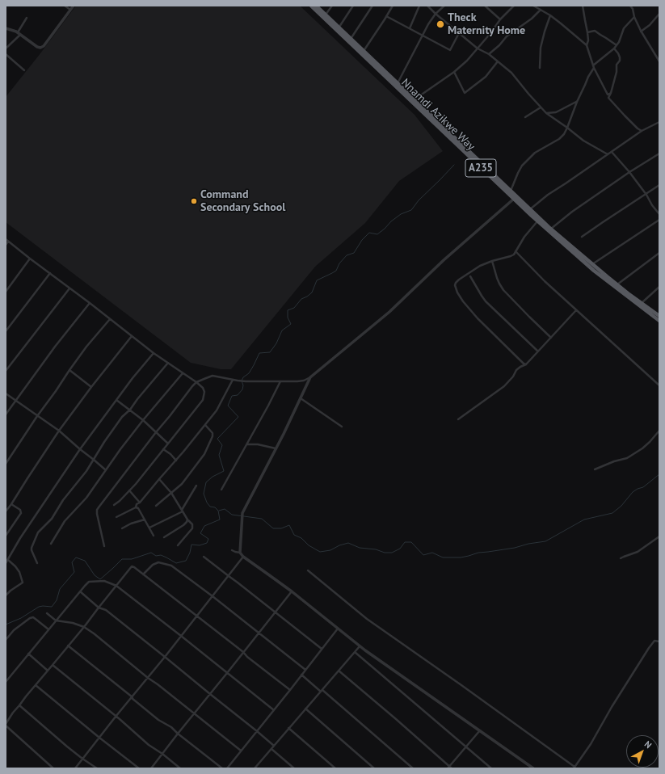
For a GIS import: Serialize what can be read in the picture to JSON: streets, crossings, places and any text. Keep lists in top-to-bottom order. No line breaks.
{"streets":{"highway":["Nnamdi Azikwe Way","A235"]},"places":["Theck Maternity Home","Command Secondary School"],"north":"top right"}
